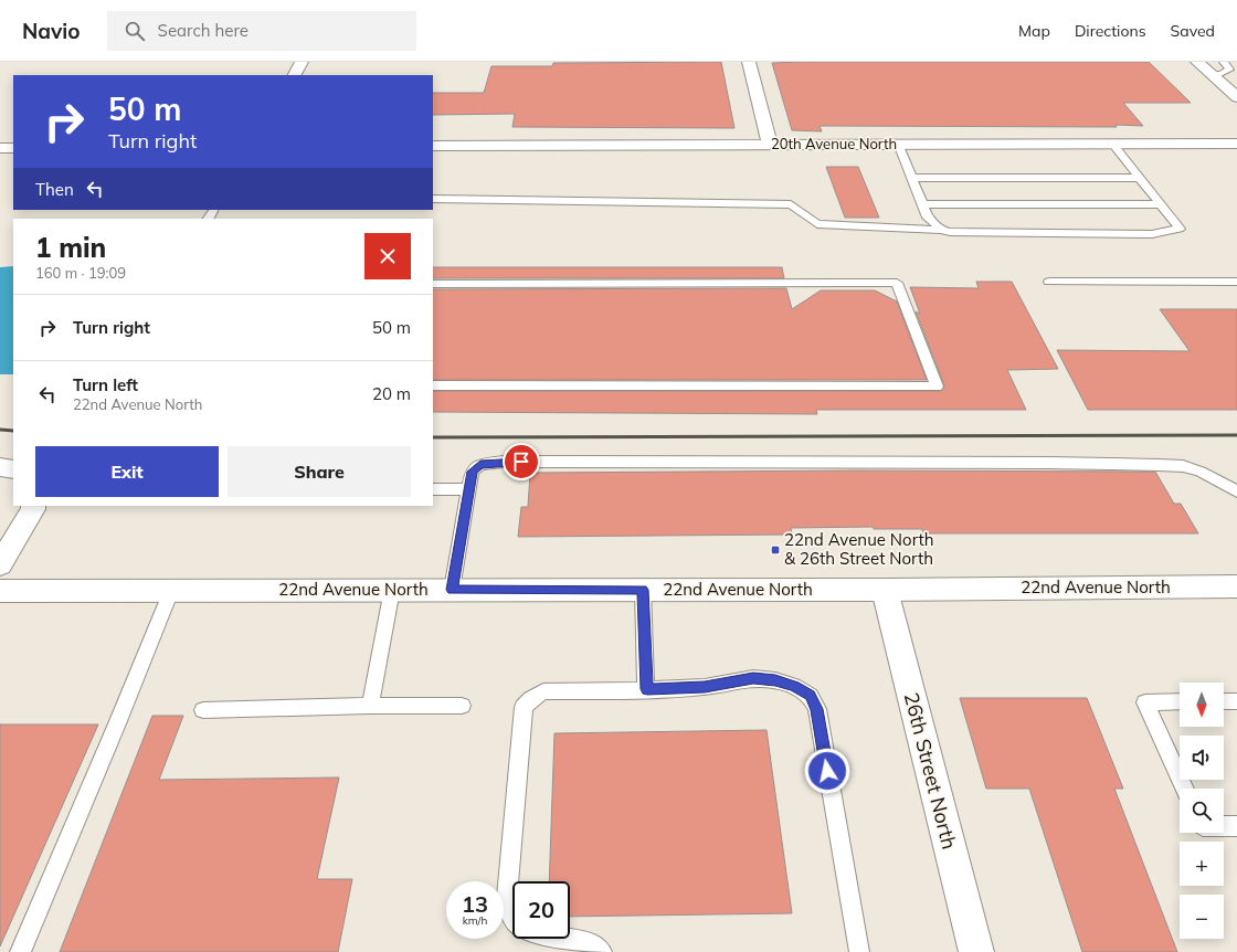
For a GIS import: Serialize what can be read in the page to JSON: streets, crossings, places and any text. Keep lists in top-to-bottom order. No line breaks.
{"streets":{"street":["20th Avenue North","22nd Avenue North","26th Street North"]},"crossings":[["22nd Avenue North","26th Street North"]],"places":{"transit":["22nd Avenue North & 26th Street North"]},"north":"bottom","page":{"header":"Navio","search":"Search here","nav":["Map","Directions","Saved"],"turn":["50 m","Turn right"],"then":"Then","heading":["1 min","160 m · 19:09"],"list":[{"name":"Turn right","value":"50 m"},{"name":"Turn left","note":"22nd Avenue North","value":"20 m"}],"buttons":["Exit","Share"],"map_buttons":["+","−"],"speed":"13 km/h","limit":"20"}}
